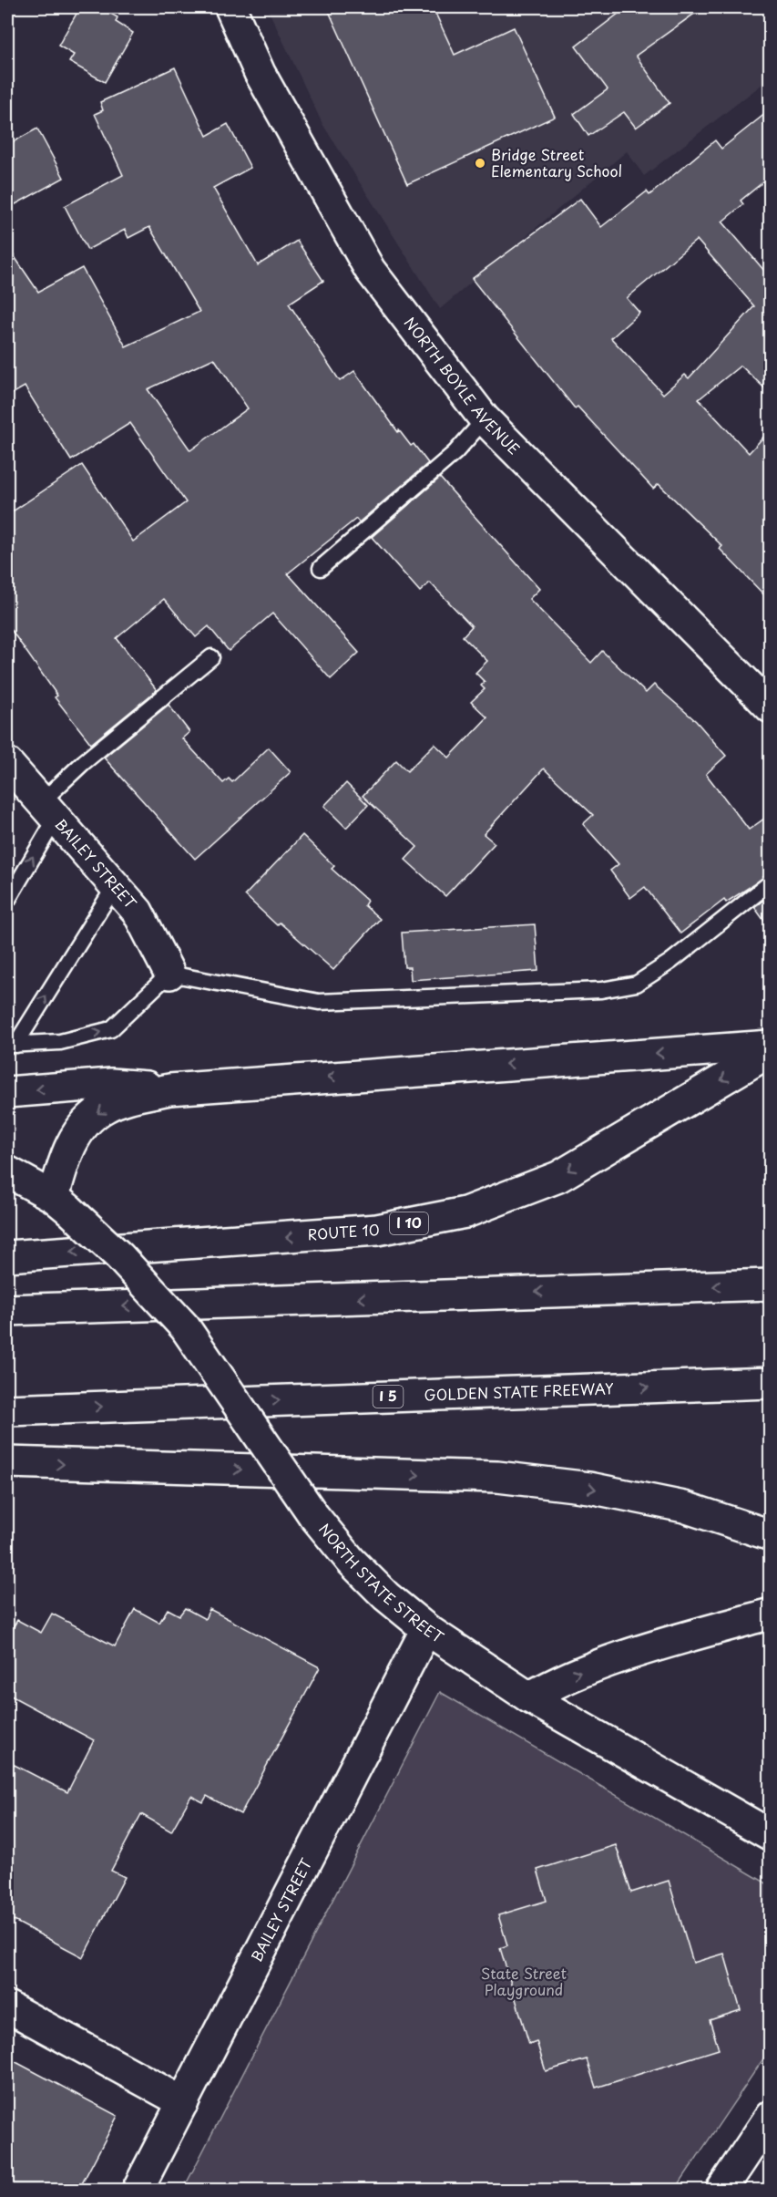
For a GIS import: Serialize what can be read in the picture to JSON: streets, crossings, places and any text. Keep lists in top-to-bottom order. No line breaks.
{"streets":{"main road":["NORTH BOYLE AVENUE","BAILEY STREET","I 10","ROUTE 10","GOLDEN STATE FREEWAY","I 5","NORTH STATE STREET"]},"crossings":[["BAILEY STREET","NORTH STATE STREET"]],"parks":["State Street Playground"],"places":["Bridge Street Elementary School"]}
